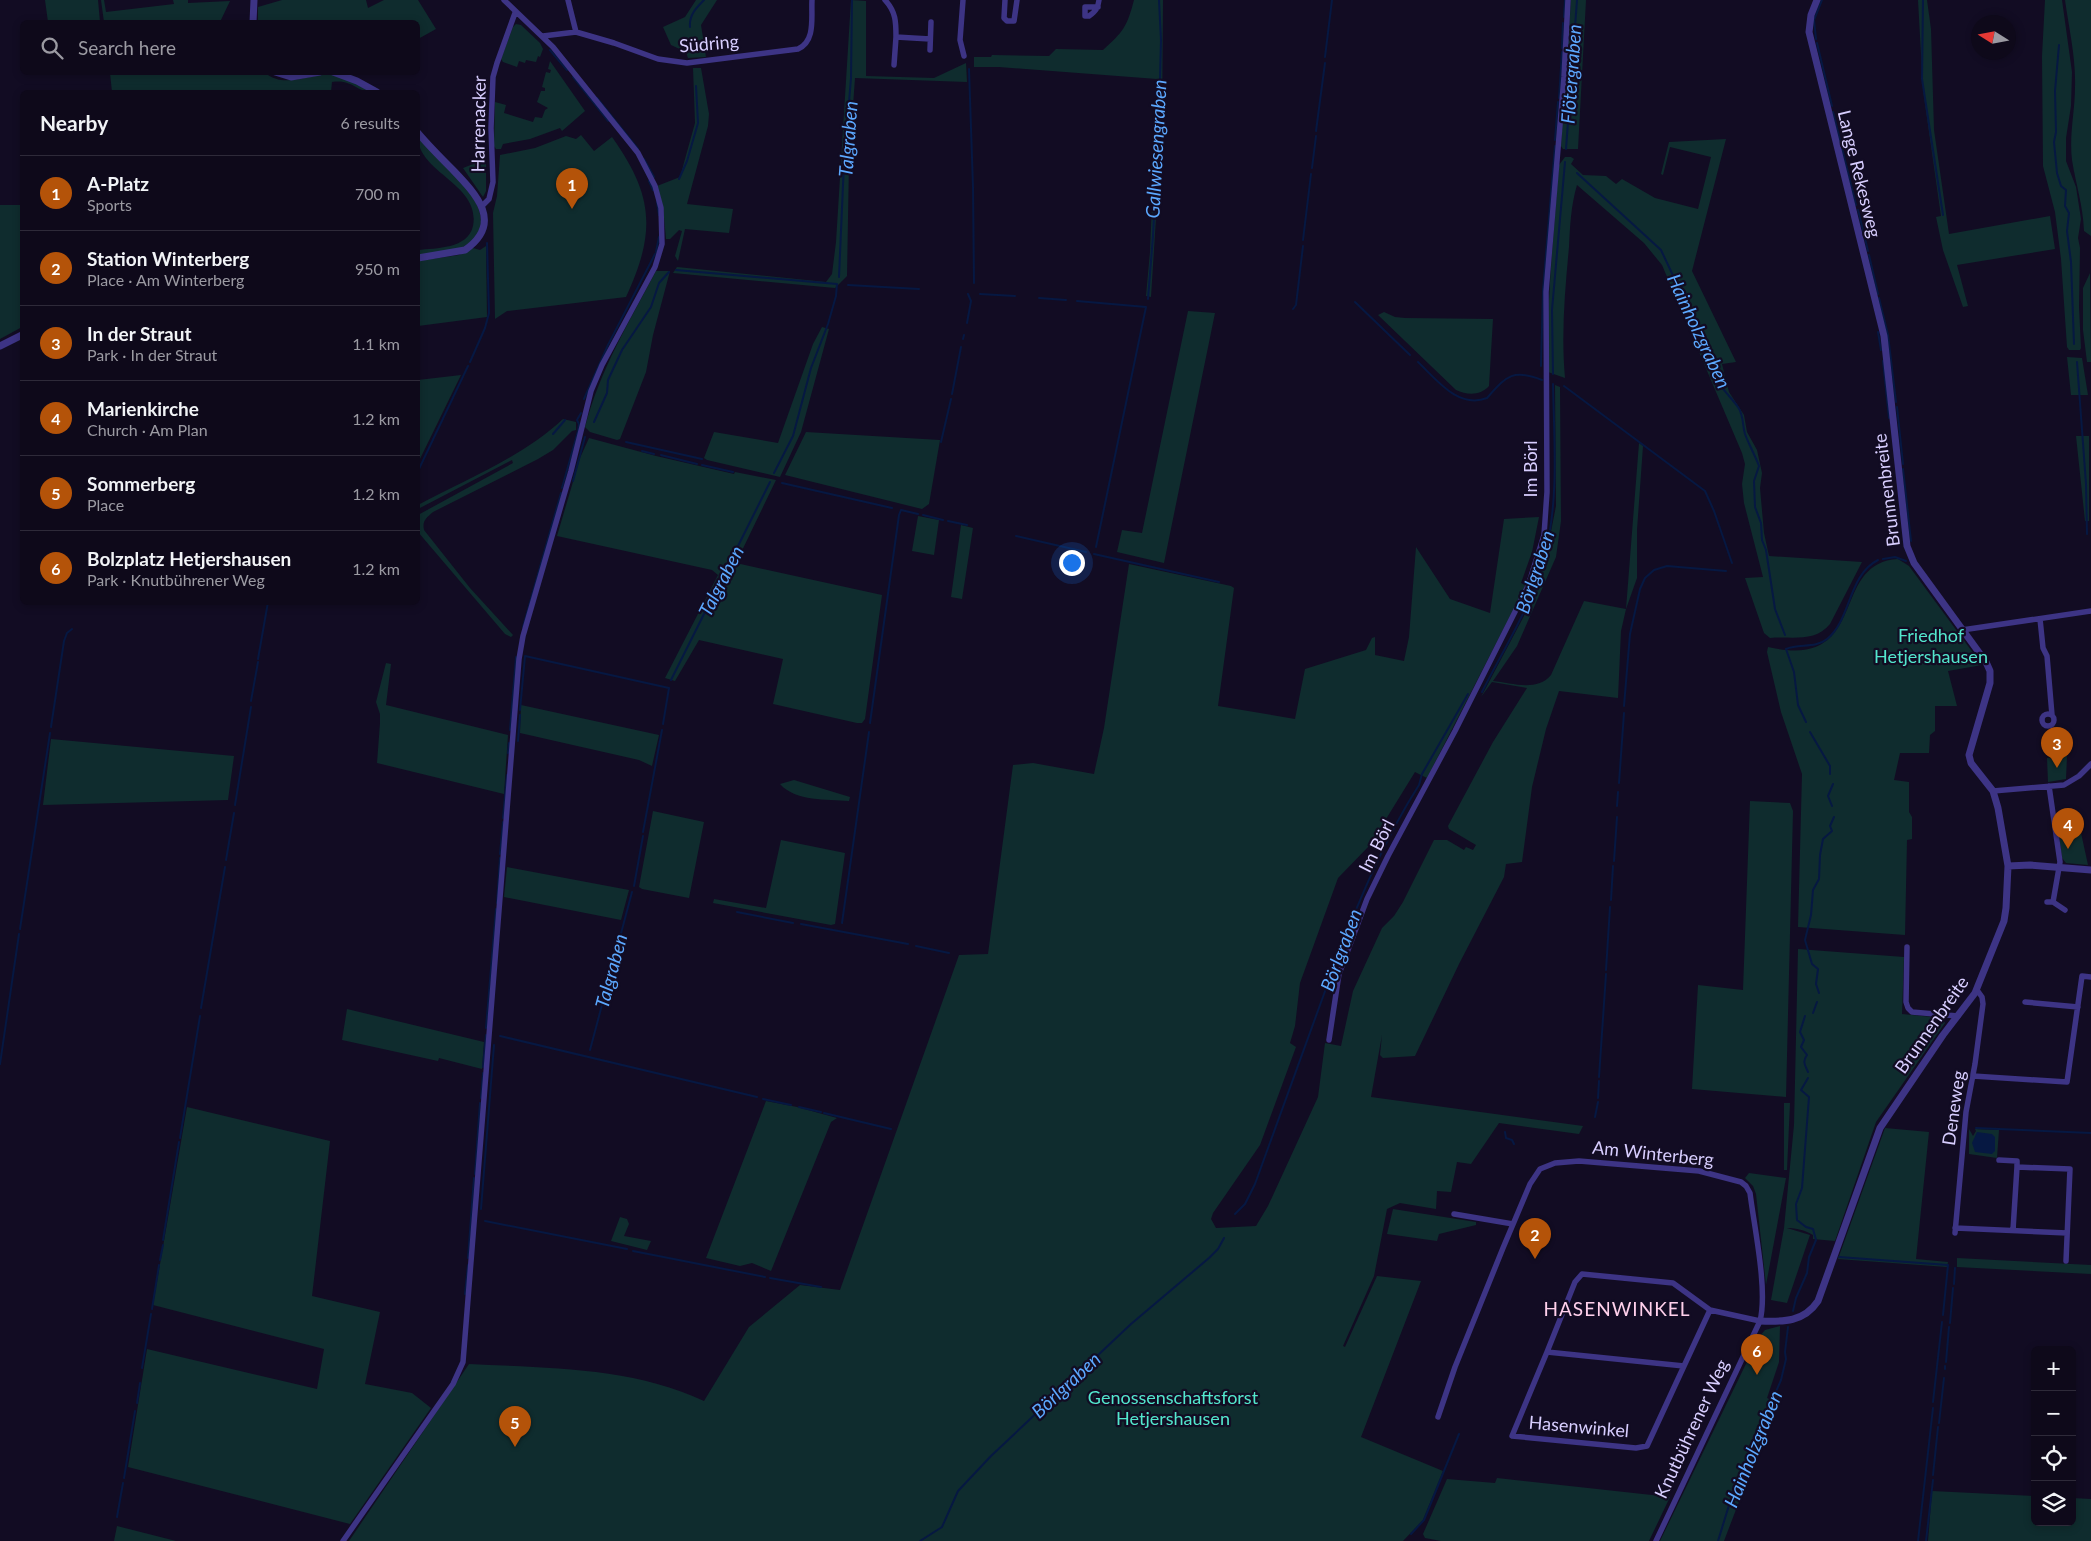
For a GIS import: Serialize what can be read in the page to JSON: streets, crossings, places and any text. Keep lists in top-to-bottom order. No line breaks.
{"streets":{"street":["Südring","Harrenacker","Lange Rekesweg","Im Börl","Brunnenbreite","Deneweg","Am Winterberg","Hasenwinkel","Knutbührener Weg"]},"crossings":[["Lange Rekesweg","Brunnenbreite"],["Brunnenbreite","Deneweg"],["Brunnenbreite","Am Winterberg"],["Brunnenbreite","Hasenwinkel"],["Brunnenbreite","Knutbührener Weg"],["Am Winterberg","Hasenwinkel"],["Am Winterberg","Knutbührener Weg"],["Hasenwinkel","Knutbührener Weg"]],"districts":["HASENWINKEL"],"water":["Flötergraben","Talgraben","Gallwiesengraben","Hainholzgraben","Börlgraben"],"parks":["Friedhof Hetjershausen","Genossenschaftsforst Hetjershausen"],"north":"left","page":{"search":"Search here","heading":["Nearby","6 results"],"list":[{"mark":"1","name":"A-Platz","note":"Sports","value":"700 m"},{"mark":"2","name":"Station Winterberg","note":"Place · Am Winterberg","value":"950 m"},{"mark":"3","name":"In der Straut","note":"Park · In der Straut","value":"1.1 km"},{"mark":"4","name":"Marienkirche","note":"Church · Am Plan","value":"1.2 km"},{"mark":"5","name":"Sommerberg","note":"Place","value":"1.2 km"},{"mark":"6","name":"Bolzplatz Hetjershausen","note":"Park · Knutbührener Weg","value":"1.2 km"}],"pins":["1","3","4","2","6","5"],"map_buttons":["+","−"]}}
